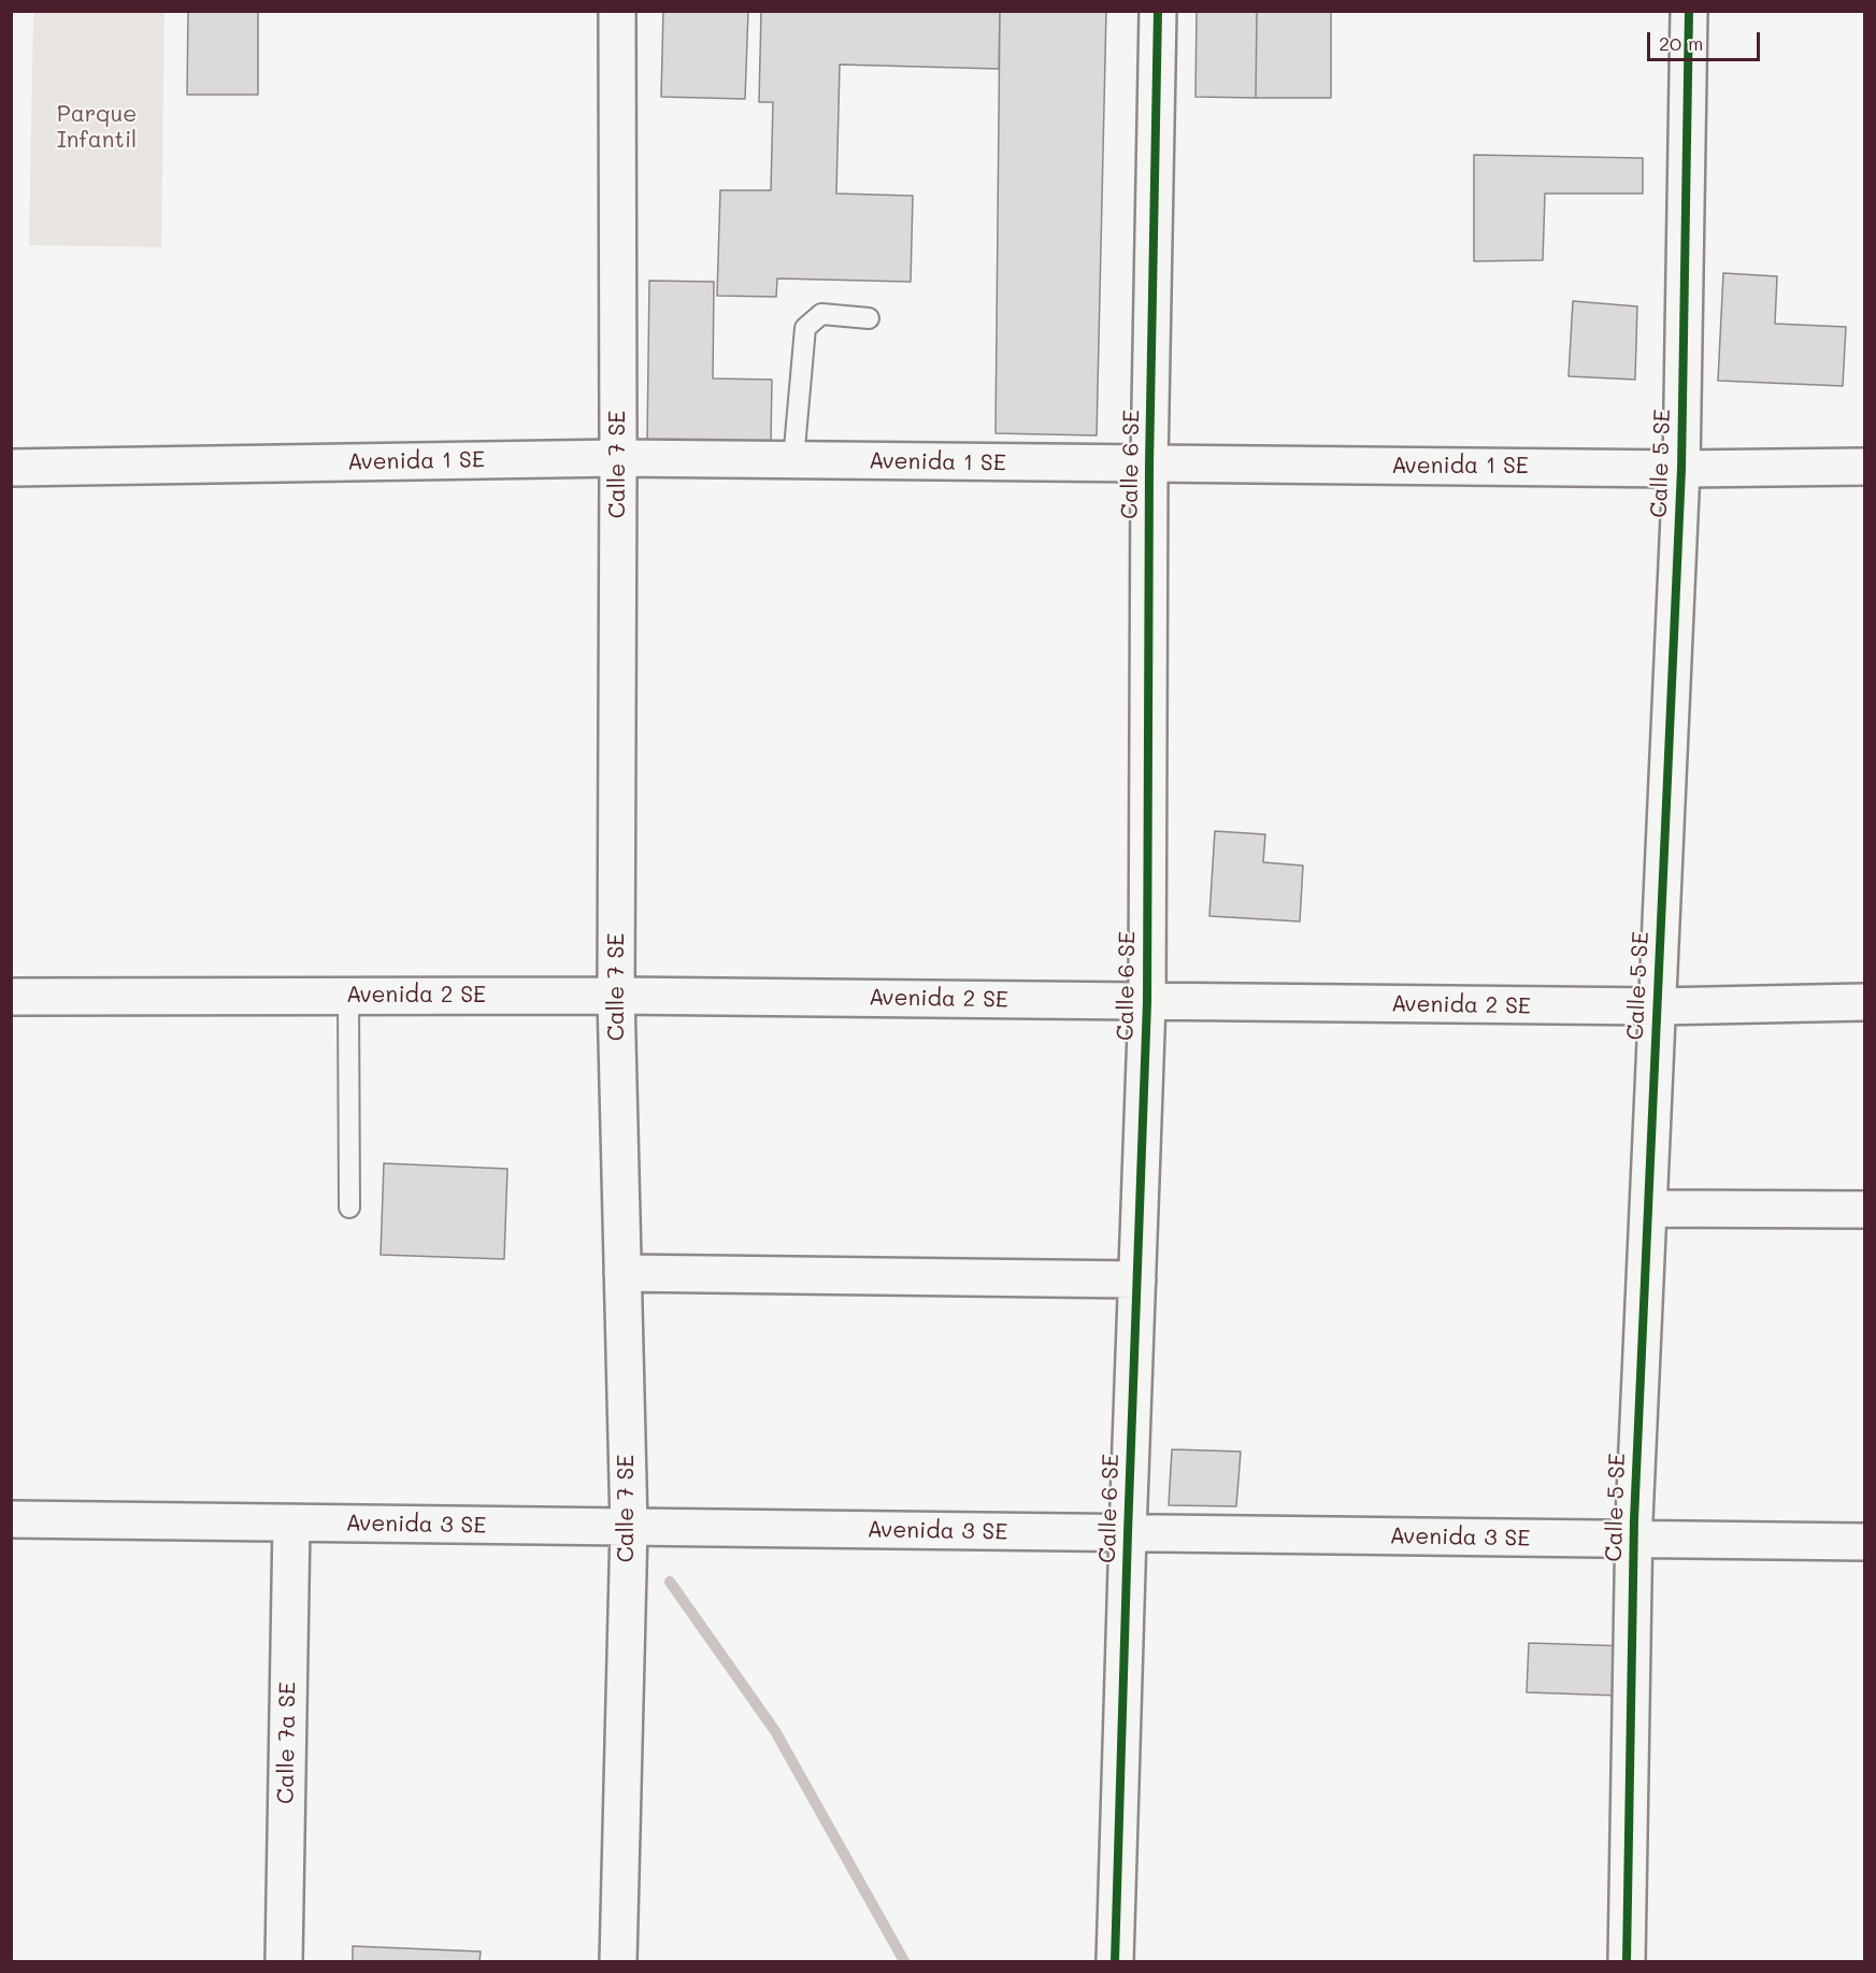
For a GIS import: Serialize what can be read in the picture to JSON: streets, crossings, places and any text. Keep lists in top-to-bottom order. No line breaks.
{"streets":{"street":["Avenida 1 SE","Calle 5 SE","Calle 7 SE","Calle 6 SE","Avenida 2 SE","Avenida 3 SE","Calle 7a SE"]},"crossings":[["Avenida 1 SE","Calle 5 SE"],["Avenida 1 SE","Calle 7 SE"],["Avenida 1 SE","Calle 6 SE"],["Calle 5 SE","Avenida 2 SE"],["Calle 5 SE","Avenida 3 SE"],["Calle 7 SE","Avenida 2 SE"],["Calle 7 SE","Avenida 3 SE"],["Calle 6 SE","Avenida 2 SE"],["Calle 6 SE","Avenida 3 SE"],["Avenida 3 SE","Calle 7a SE"]],"parks":["Parque Infantil"],"scale_bar":"20 m"}
